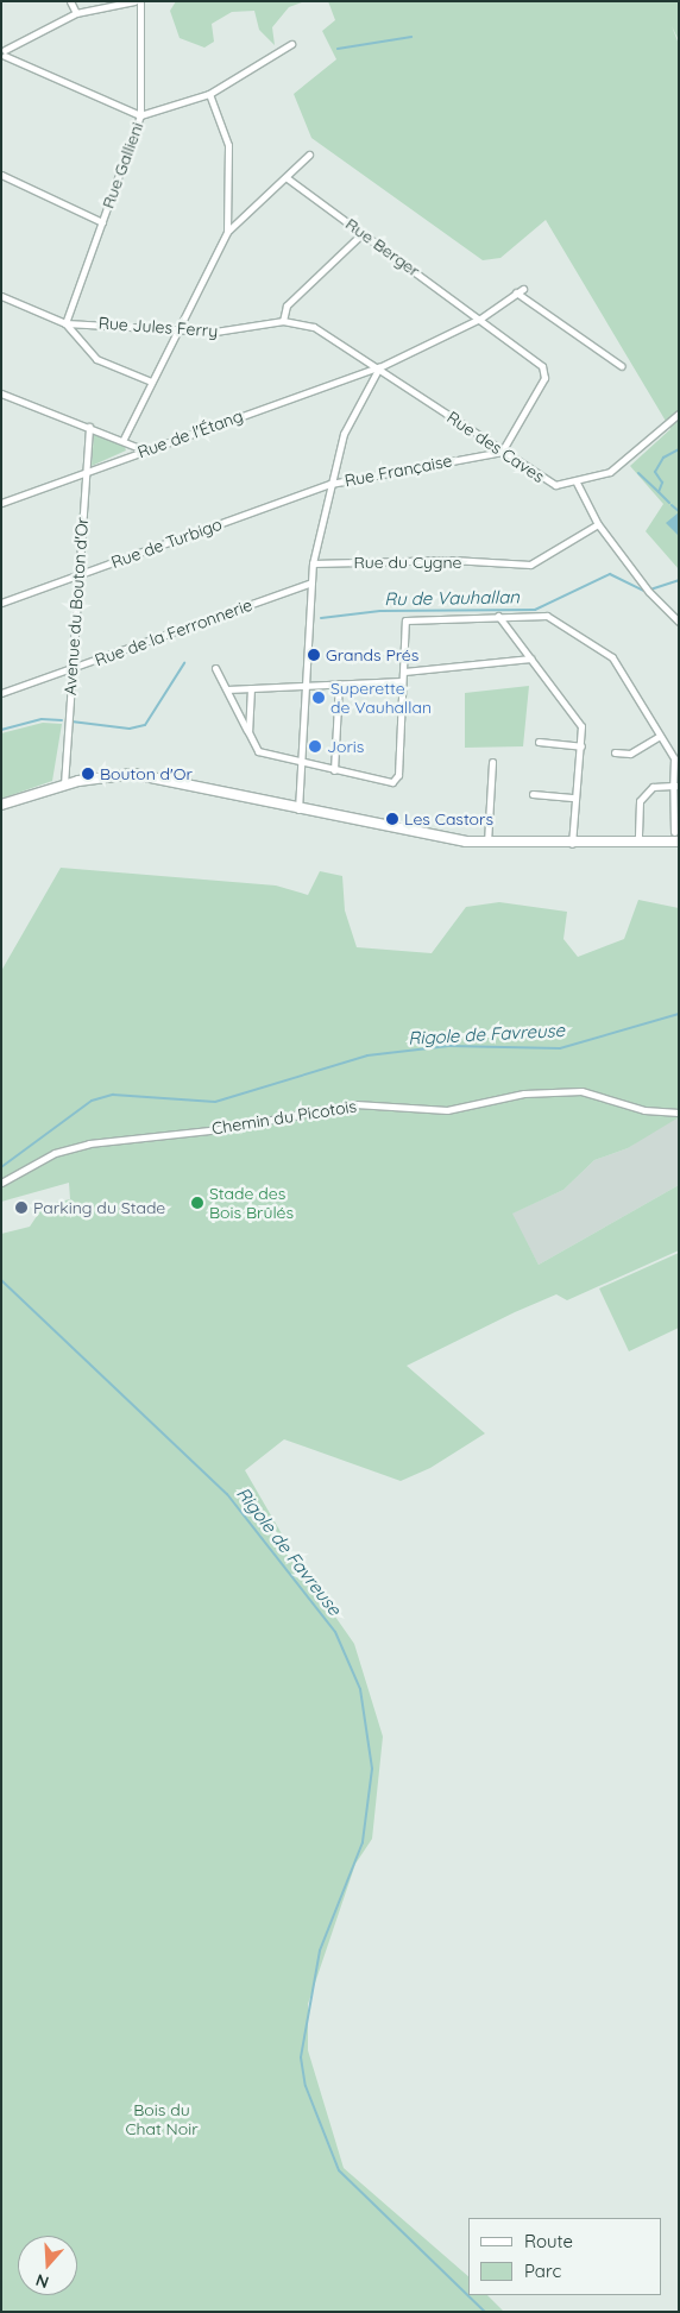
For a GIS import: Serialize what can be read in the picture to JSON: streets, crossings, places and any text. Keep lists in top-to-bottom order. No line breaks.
{"streets":{"street":["Rue Gallieni","Rue Berger","Rue Jules Ferry","Rue de l'Étang","Rue des Caves","Rue Française","Rue de Turbigo","Rue du Cygne","Avenue du Bouton d'Or","Rue de la Ferronnerie","Chemin du Picotois"]},"crossings":[["Rue Gallieni","Rue Jules Ferry"],["Rue Berger","Rue de l'Étang"],["Rue Berger","Rue des Caves"],["Rue Berger","Rue Française"],["Rue Jules Ferry","Rue de l'Étang"],["Rue Jules Ferry","Rue des Caves"],["Rue de l'Étang","Rue des Caves"],["Rue de l'Étang","Avenue du Bouton d'Or"],["Rue des Caves","Rue Française"],["Rue Française","Rue de Turbigo"],["Rue de Turbigo","Avenue du Bouton d'Or"],["Avenue du Bouton d'Or","Rue de la Ferronnerie"]],"water":["Ru de Vauhallan","Rigole de Favreuse"],"parks":["Bois du Chat Noir"],"places":["Grands Prés","Superette de Vauhallan","Joris","Bouton d'Or","Les Castors","Stade des Bois Brûlés","Parking du Stade"],"legend":["Route","Parc"],"north":"bottom"}
